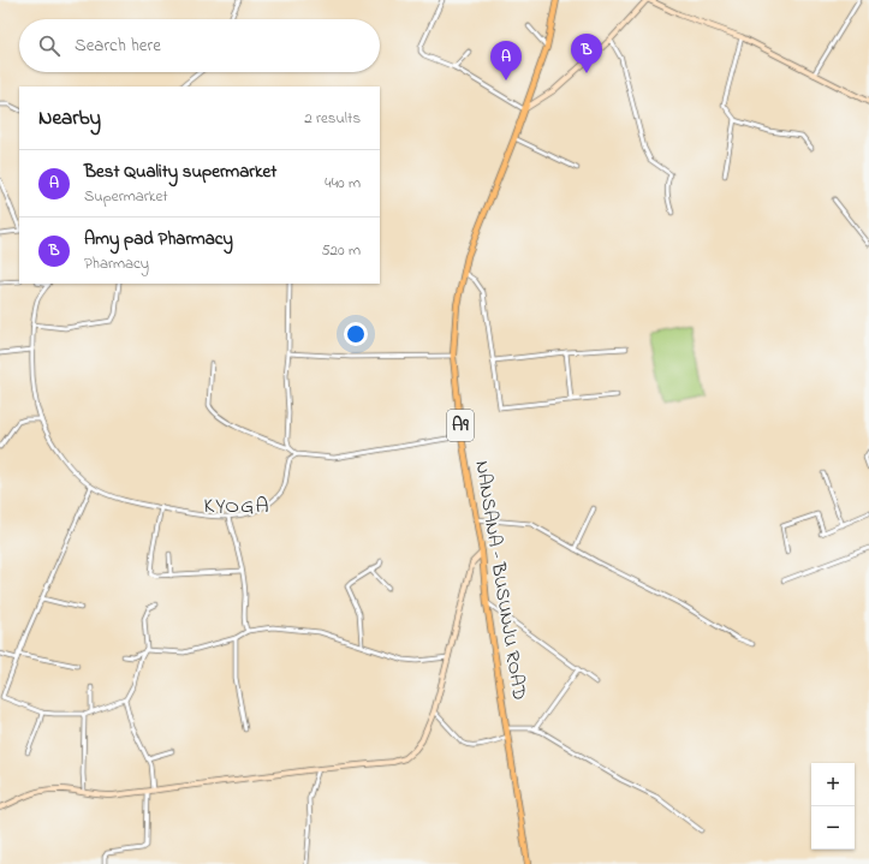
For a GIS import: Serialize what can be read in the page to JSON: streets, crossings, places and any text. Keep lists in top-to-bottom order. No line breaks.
{"streets":{"main road":["A9","NANSANA - BUSUNJU ROAD"]},"districts":["KYOGA"],"page":{"search":"Search here","pins":["B","A"],"heading":["Nearby","2 results"],"list":[{"mark":"A","name":"Best Quality supermarket","note":"Supermarket","value":"440 m"},{"mark":"B","name":"Amy pad Pharmacy","note":"Pharmacy","value":"520 m"}],"map_buttons":["+","−"]}}
